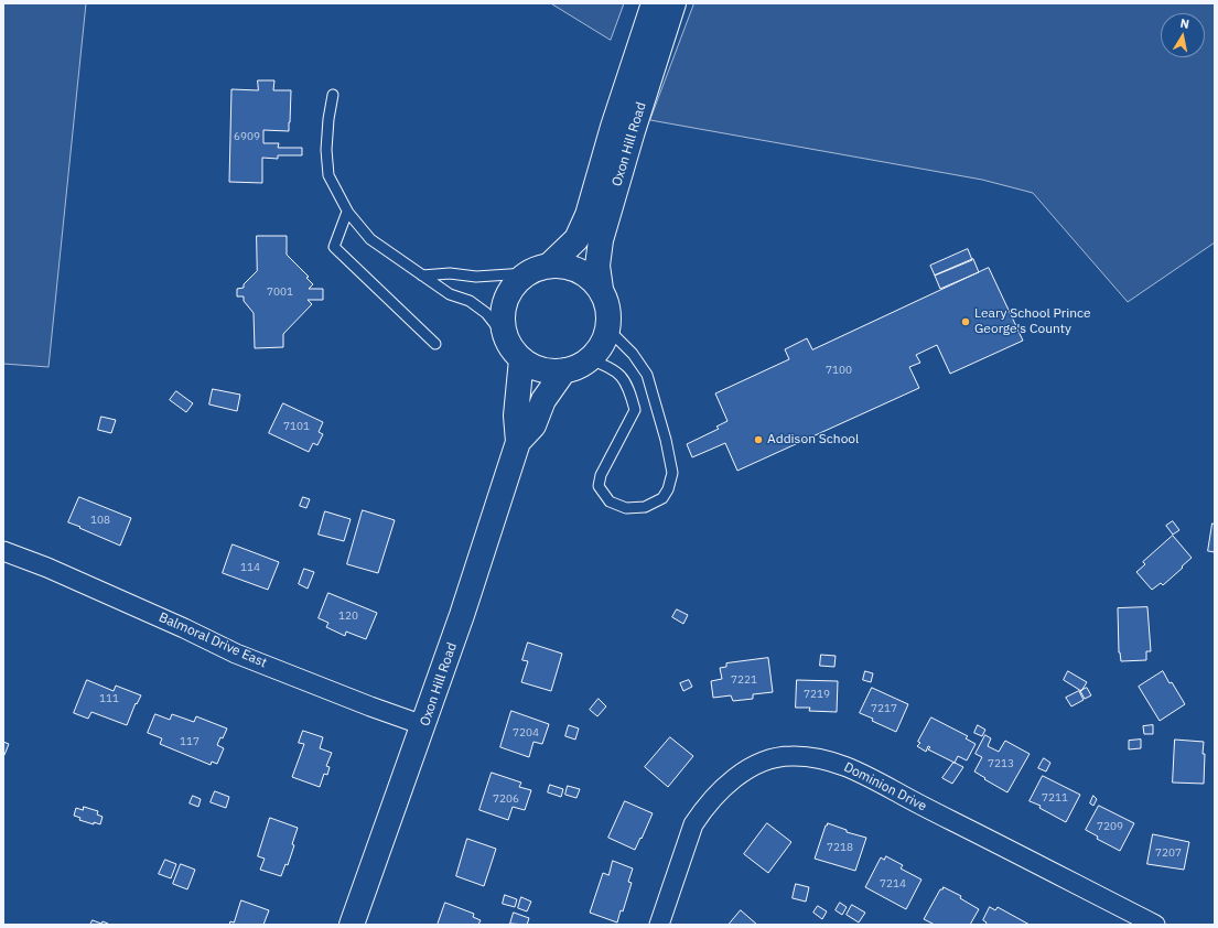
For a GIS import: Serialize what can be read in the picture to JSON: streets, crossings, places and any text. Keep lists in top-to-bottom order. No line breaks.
{"streets":{"main road":["Oxon Hill Road"],"street":["Balmoral Drive East","Dominion Drive"]},"crossings":[["Oxon Hill Road","Balmoral Drive East"]],"places":["Leary School Prince George's County","Addison School"],"house_numbers":["6909","7001","7100","7101","108","114","120","7221","7219","111","7217","7204","117","7213","7211","7206","7209","7218","7207","7214"],"north":"top"}
